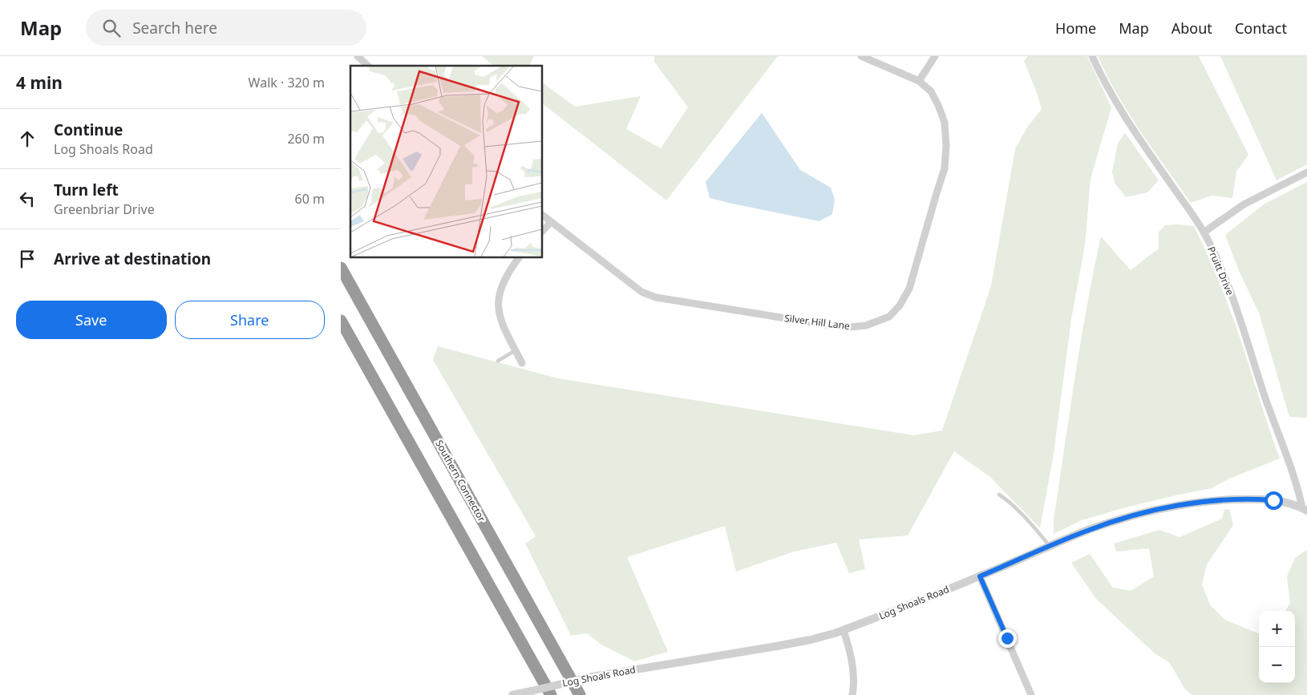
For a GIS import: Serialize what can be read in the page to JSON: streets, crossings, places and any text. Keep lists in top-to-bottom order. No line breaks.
{"streets":{"highway":["Southern Connector"],"street":["Pruitt Drive","Silver Hill Lane","Log Shoals Road"]},"crossings":[["Pruitt Drive","Log Shoals Road"]],"page":{"header":"Map","search":"Search here","nav":["Home","Map","About","Contact"],"heading":["4 min","Walk · 320 m"],"list":[["Continue","Log Shoals Road","260 m"],["Turn left","Greenbriar Drive","60 m"],"Arrive at destination"],"buttons":["Save","Share"],"map_buttons":["+","−"]}}
